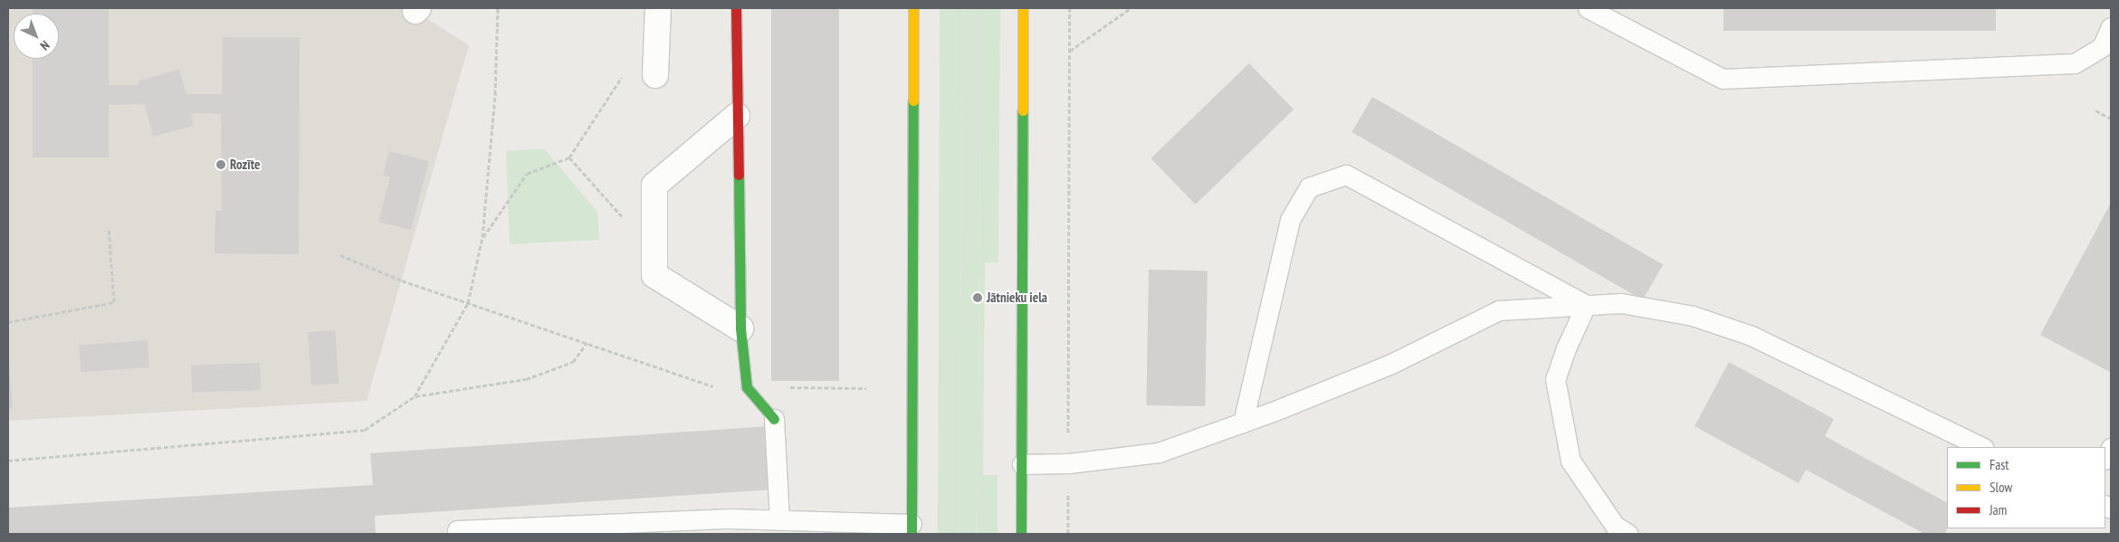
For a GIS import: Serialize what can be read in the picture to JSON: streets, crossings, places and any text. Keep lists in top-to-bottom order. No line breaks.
{"places":["Rozīte","Jātnieku iela"],"legend":["Fast","Slow","Jam"],"north":"bottom right"}
